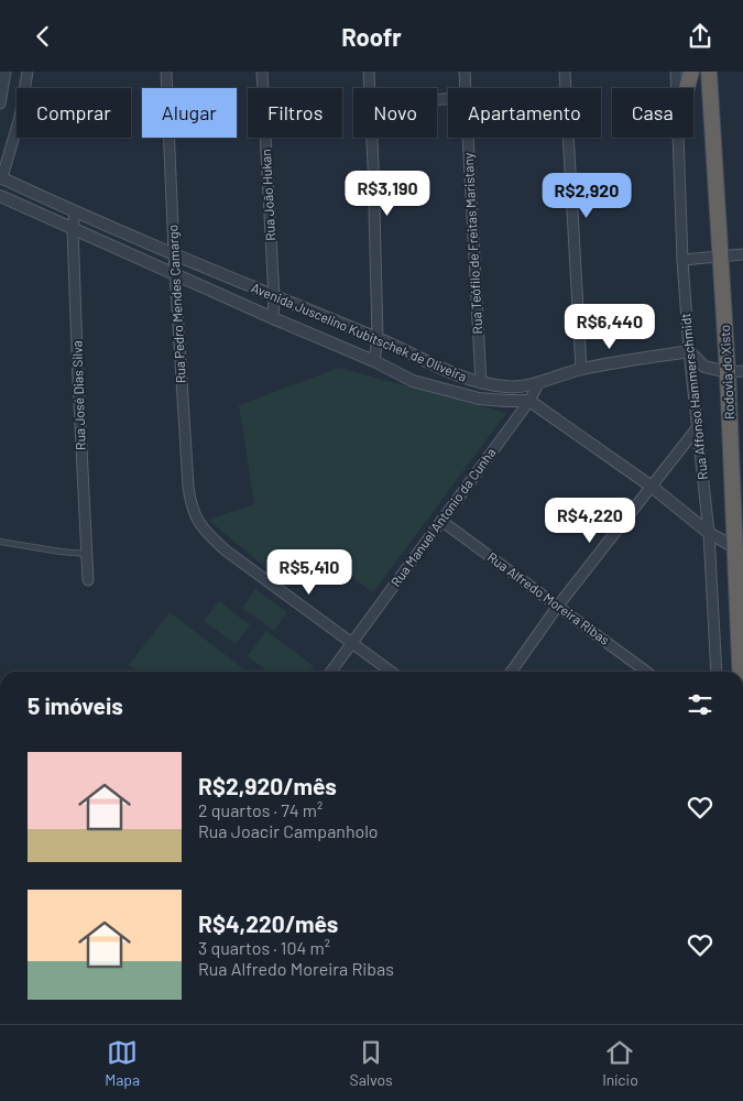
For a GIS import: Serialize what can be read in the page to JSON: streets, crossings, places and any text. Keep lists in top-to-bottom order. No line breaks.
{"streets":{"highway":["Rodovia do Xisto"],"street":["Rua João Hukan","Rua Teófilo de Freitas Maristany","Rua Pedro Mendes Camargo","Avenida Juscelino Kubitschek de Oliveira","Rua José Dias Silva","Rua Affonso Hammerschmidt","Rua Manuel Antonio da Cunha","Rua Alfredo Moreira Ribas"]},"crossings":[["Rua João Hukan","Avenida Juscelino Kubitschek de Oliveira"],["Rua Teófilo de Freitas Maristany","Avenida Juscelino Kubitschek de Oliveira"],["Rua Pedro Mendes Camargo","Avenida Juscelino Kubitschek de Oliveira"],["Rua Pedro Mendes Camargo","Rua Manuel Antonio da Cunha"],["Avenida Juscelino Kubitschek de Oliveira","Rua José Dias Silva"],["Avenida Juscelino Kubitschek de Oliveira","Rua Affonso Hammerschmidt"],["Avenida Juscelino Kubitschek de Oliveira","Rua Manuel Antonio da Cunha"],["Rua Manuel Antonio da Cunha","Rua Alfredo Moreira Ribas"]],"page":{"header":"Roofr","chip":["Comprar","Alugar","Filtros","Novo","Apartamento","Casa"],"price":["R$3,190","R$2,920","R$6,440","R$4,220","R$5,410"],"heading":"5 imóveis","list":[{"name":"R$2,920/mês","note":"2 quartos · 74 m² · Rua Joacir Campanholo"},{"name":"R$4,220/mês","note":"3 quartos · 104 m² · Rua Alfredo Moreira Ribas"}],"tabs":["Mapa","Salvos","Início"]}}
